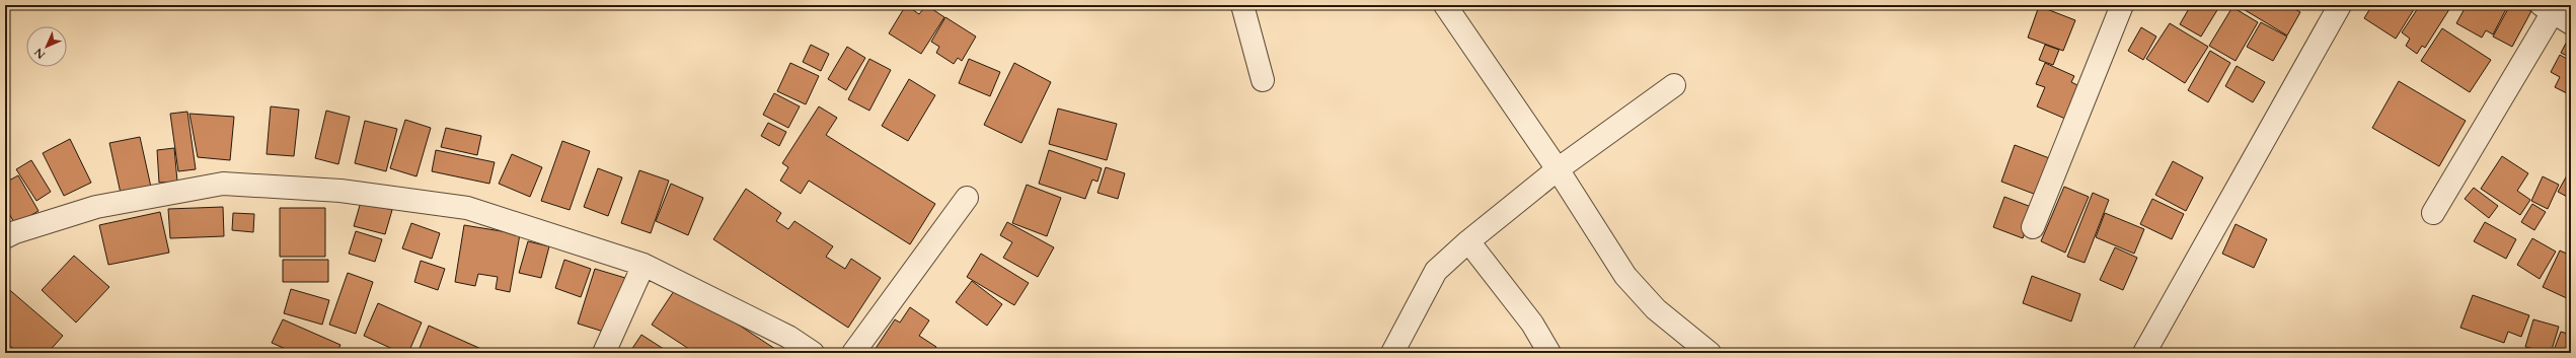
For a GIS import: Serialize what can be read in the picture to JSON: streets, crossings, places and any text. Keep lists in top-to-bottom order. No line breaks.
{"north":"bottom left"}
